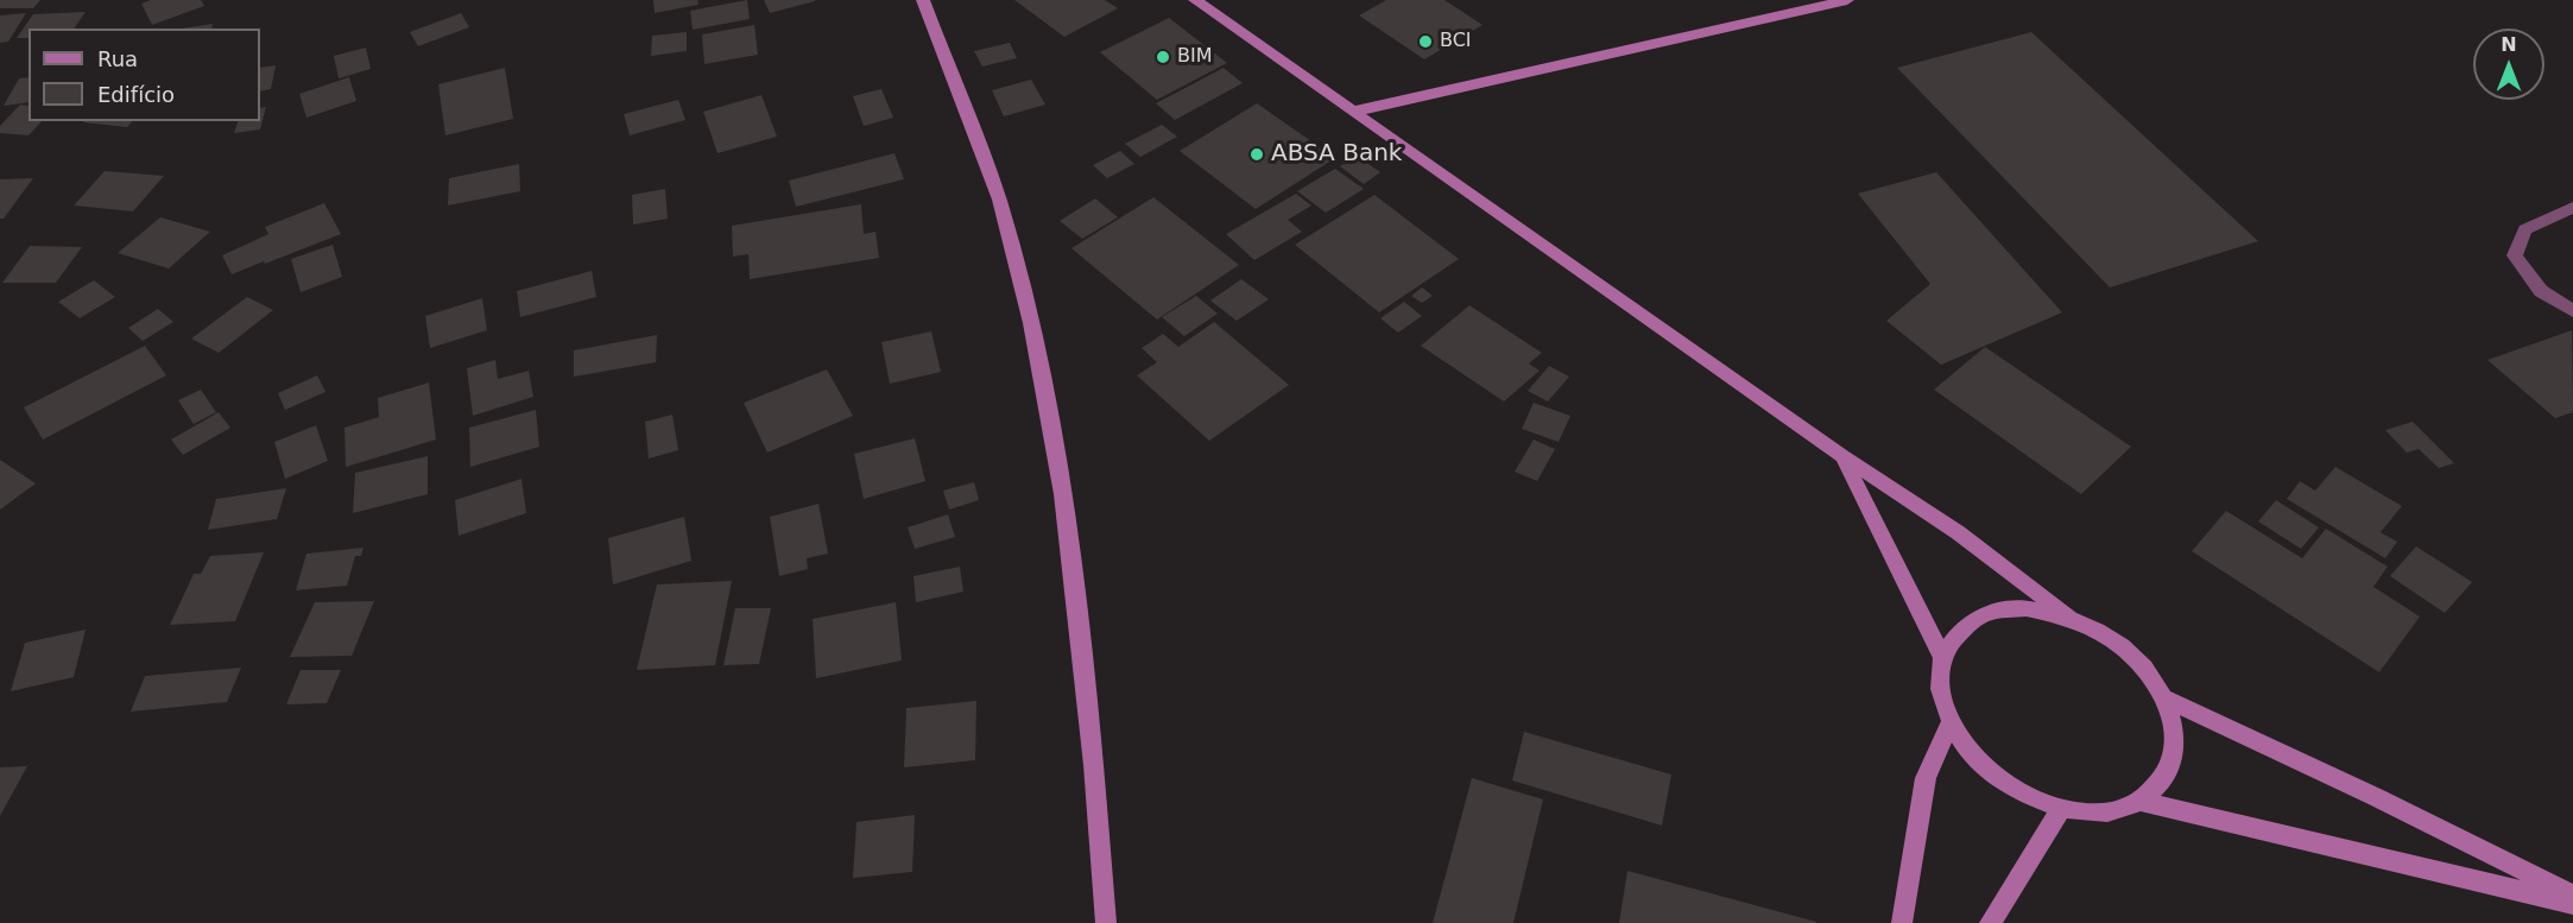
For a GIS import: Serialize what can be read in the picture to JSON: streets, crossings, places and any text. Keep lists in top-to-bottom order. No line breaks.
{"places":["BCI","BIM","ABSA Bank"],"legend":["Rua","Edifício"],"north":"top"}
